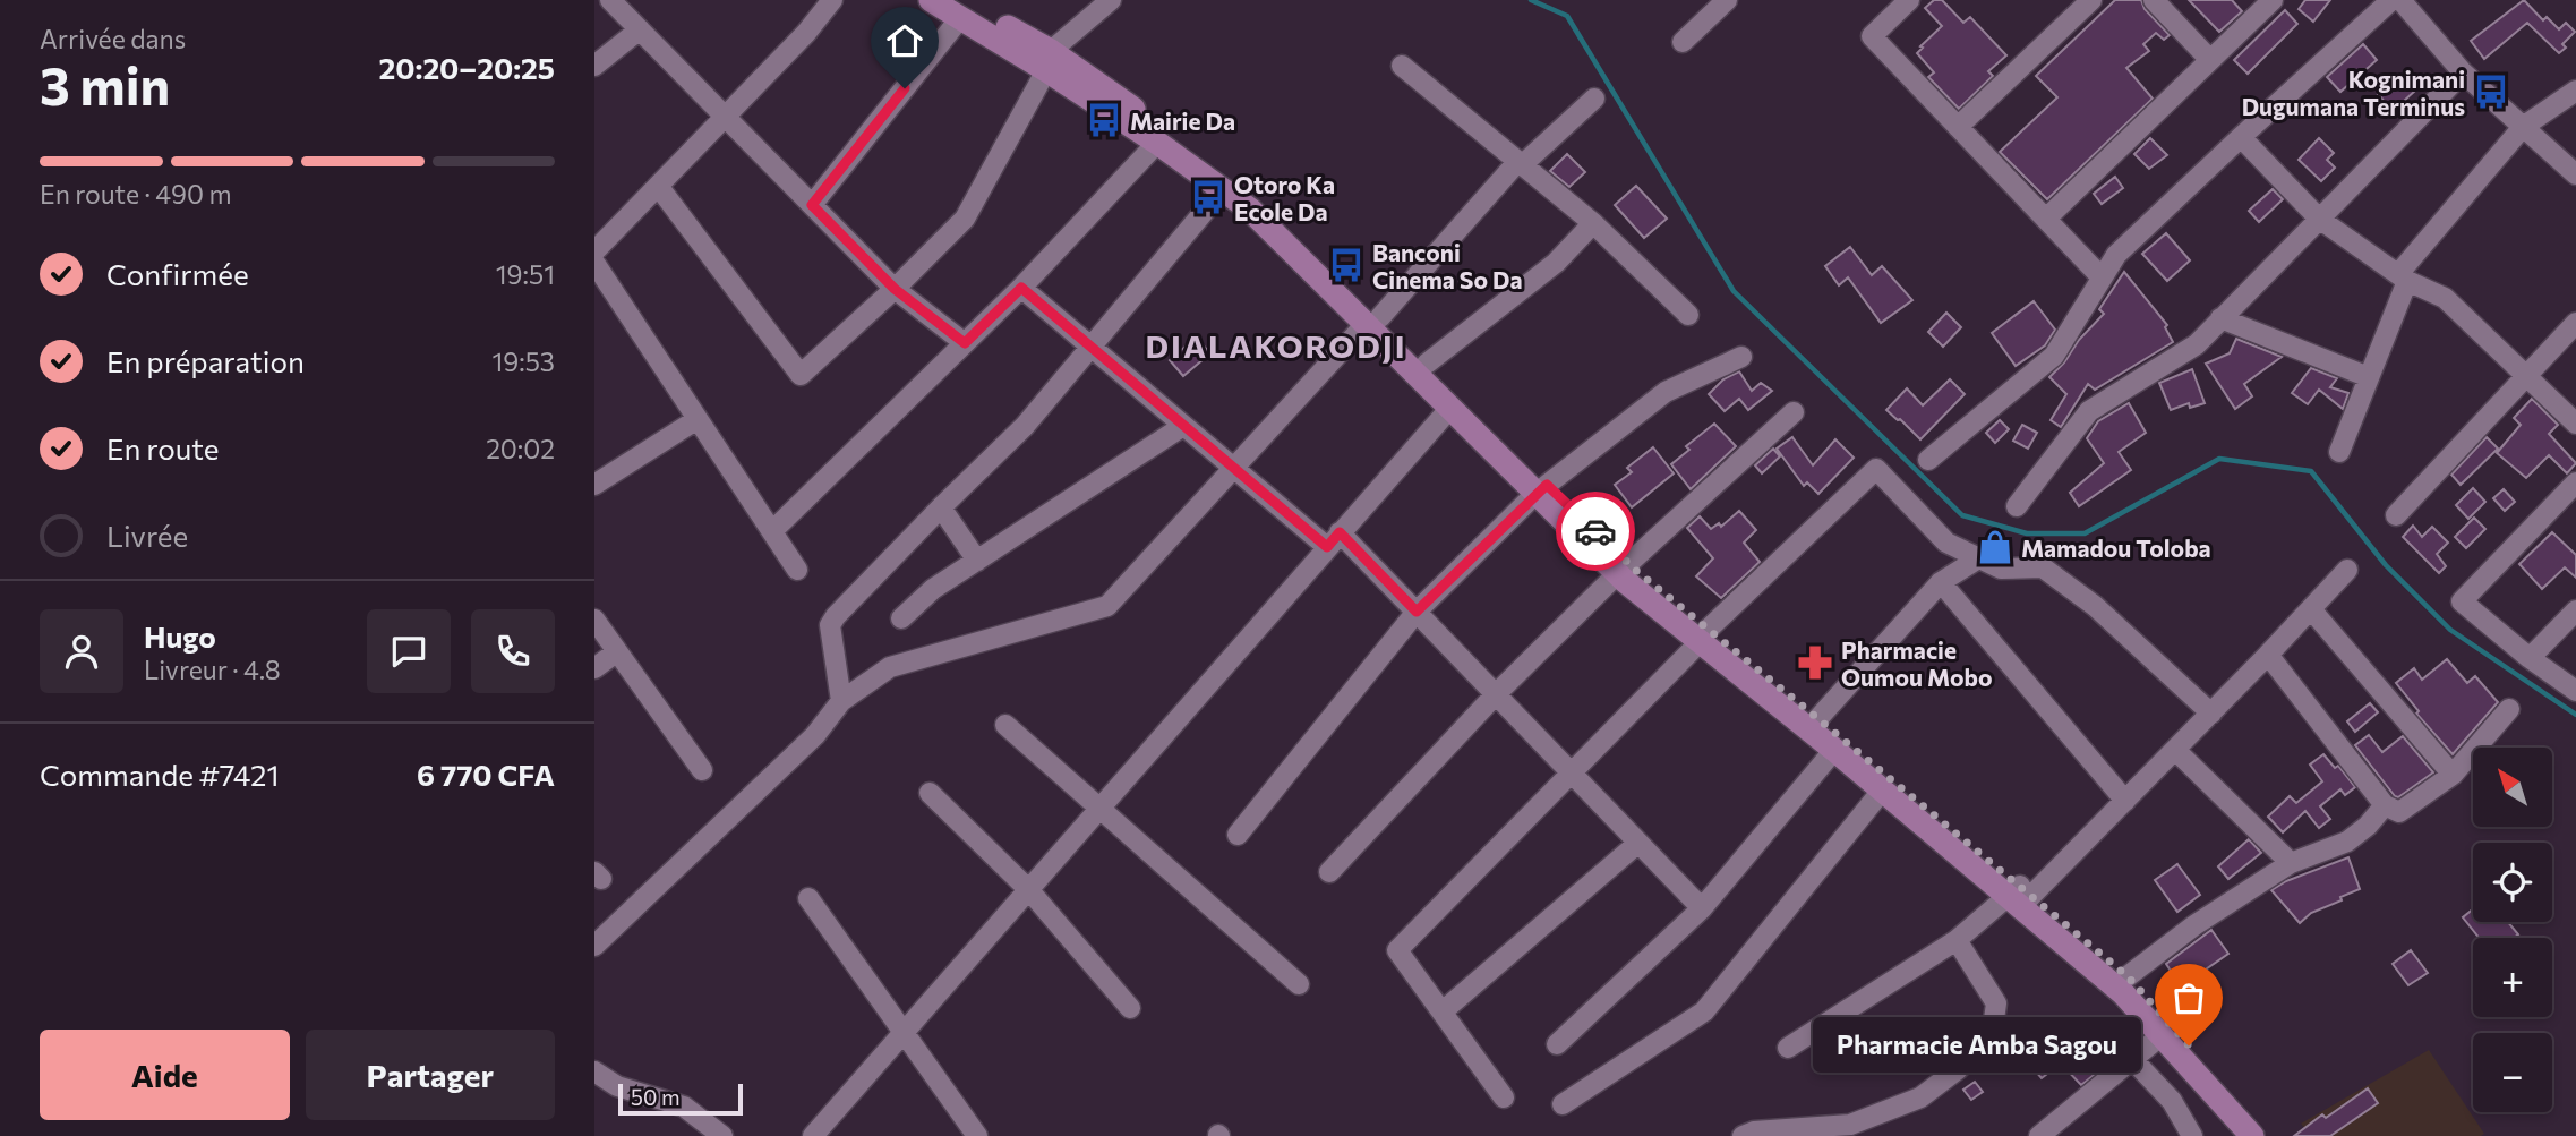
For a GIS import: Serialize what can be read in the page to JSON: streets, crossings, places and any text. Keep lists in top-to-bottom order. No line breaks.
{"districts":["DIALAKORODJI"],"places":{"bus stop":["Kognimani Dugumana Terminus","Mairie Da","Otoro Ka Ecole Da","Banconi Cinema So Da"],"shop":["Mamadou Toloba"],"pharmacy":["Pharmacie Oumou Mobo"],"other":["Pharmacie Amba Sagou"]},"scale_bar":"50 m","north":"top left","page":{"heading":["3 min","Arrivée dans","20:20–20:25"],"panel":["Hugo","Livreur · 4.8","Commande #7421","6 770 CFA"],"bar":"En route · 490 m","list":[["Confirmée","19:51"],["En préparation","19:53"],["En route","20:02"],"Livrée"],"map_buttons":["+","−"],"buttons":["Aide","Partager"],"bubble":"Pharmacie Amba Sagou","scale":"50 m"}}
